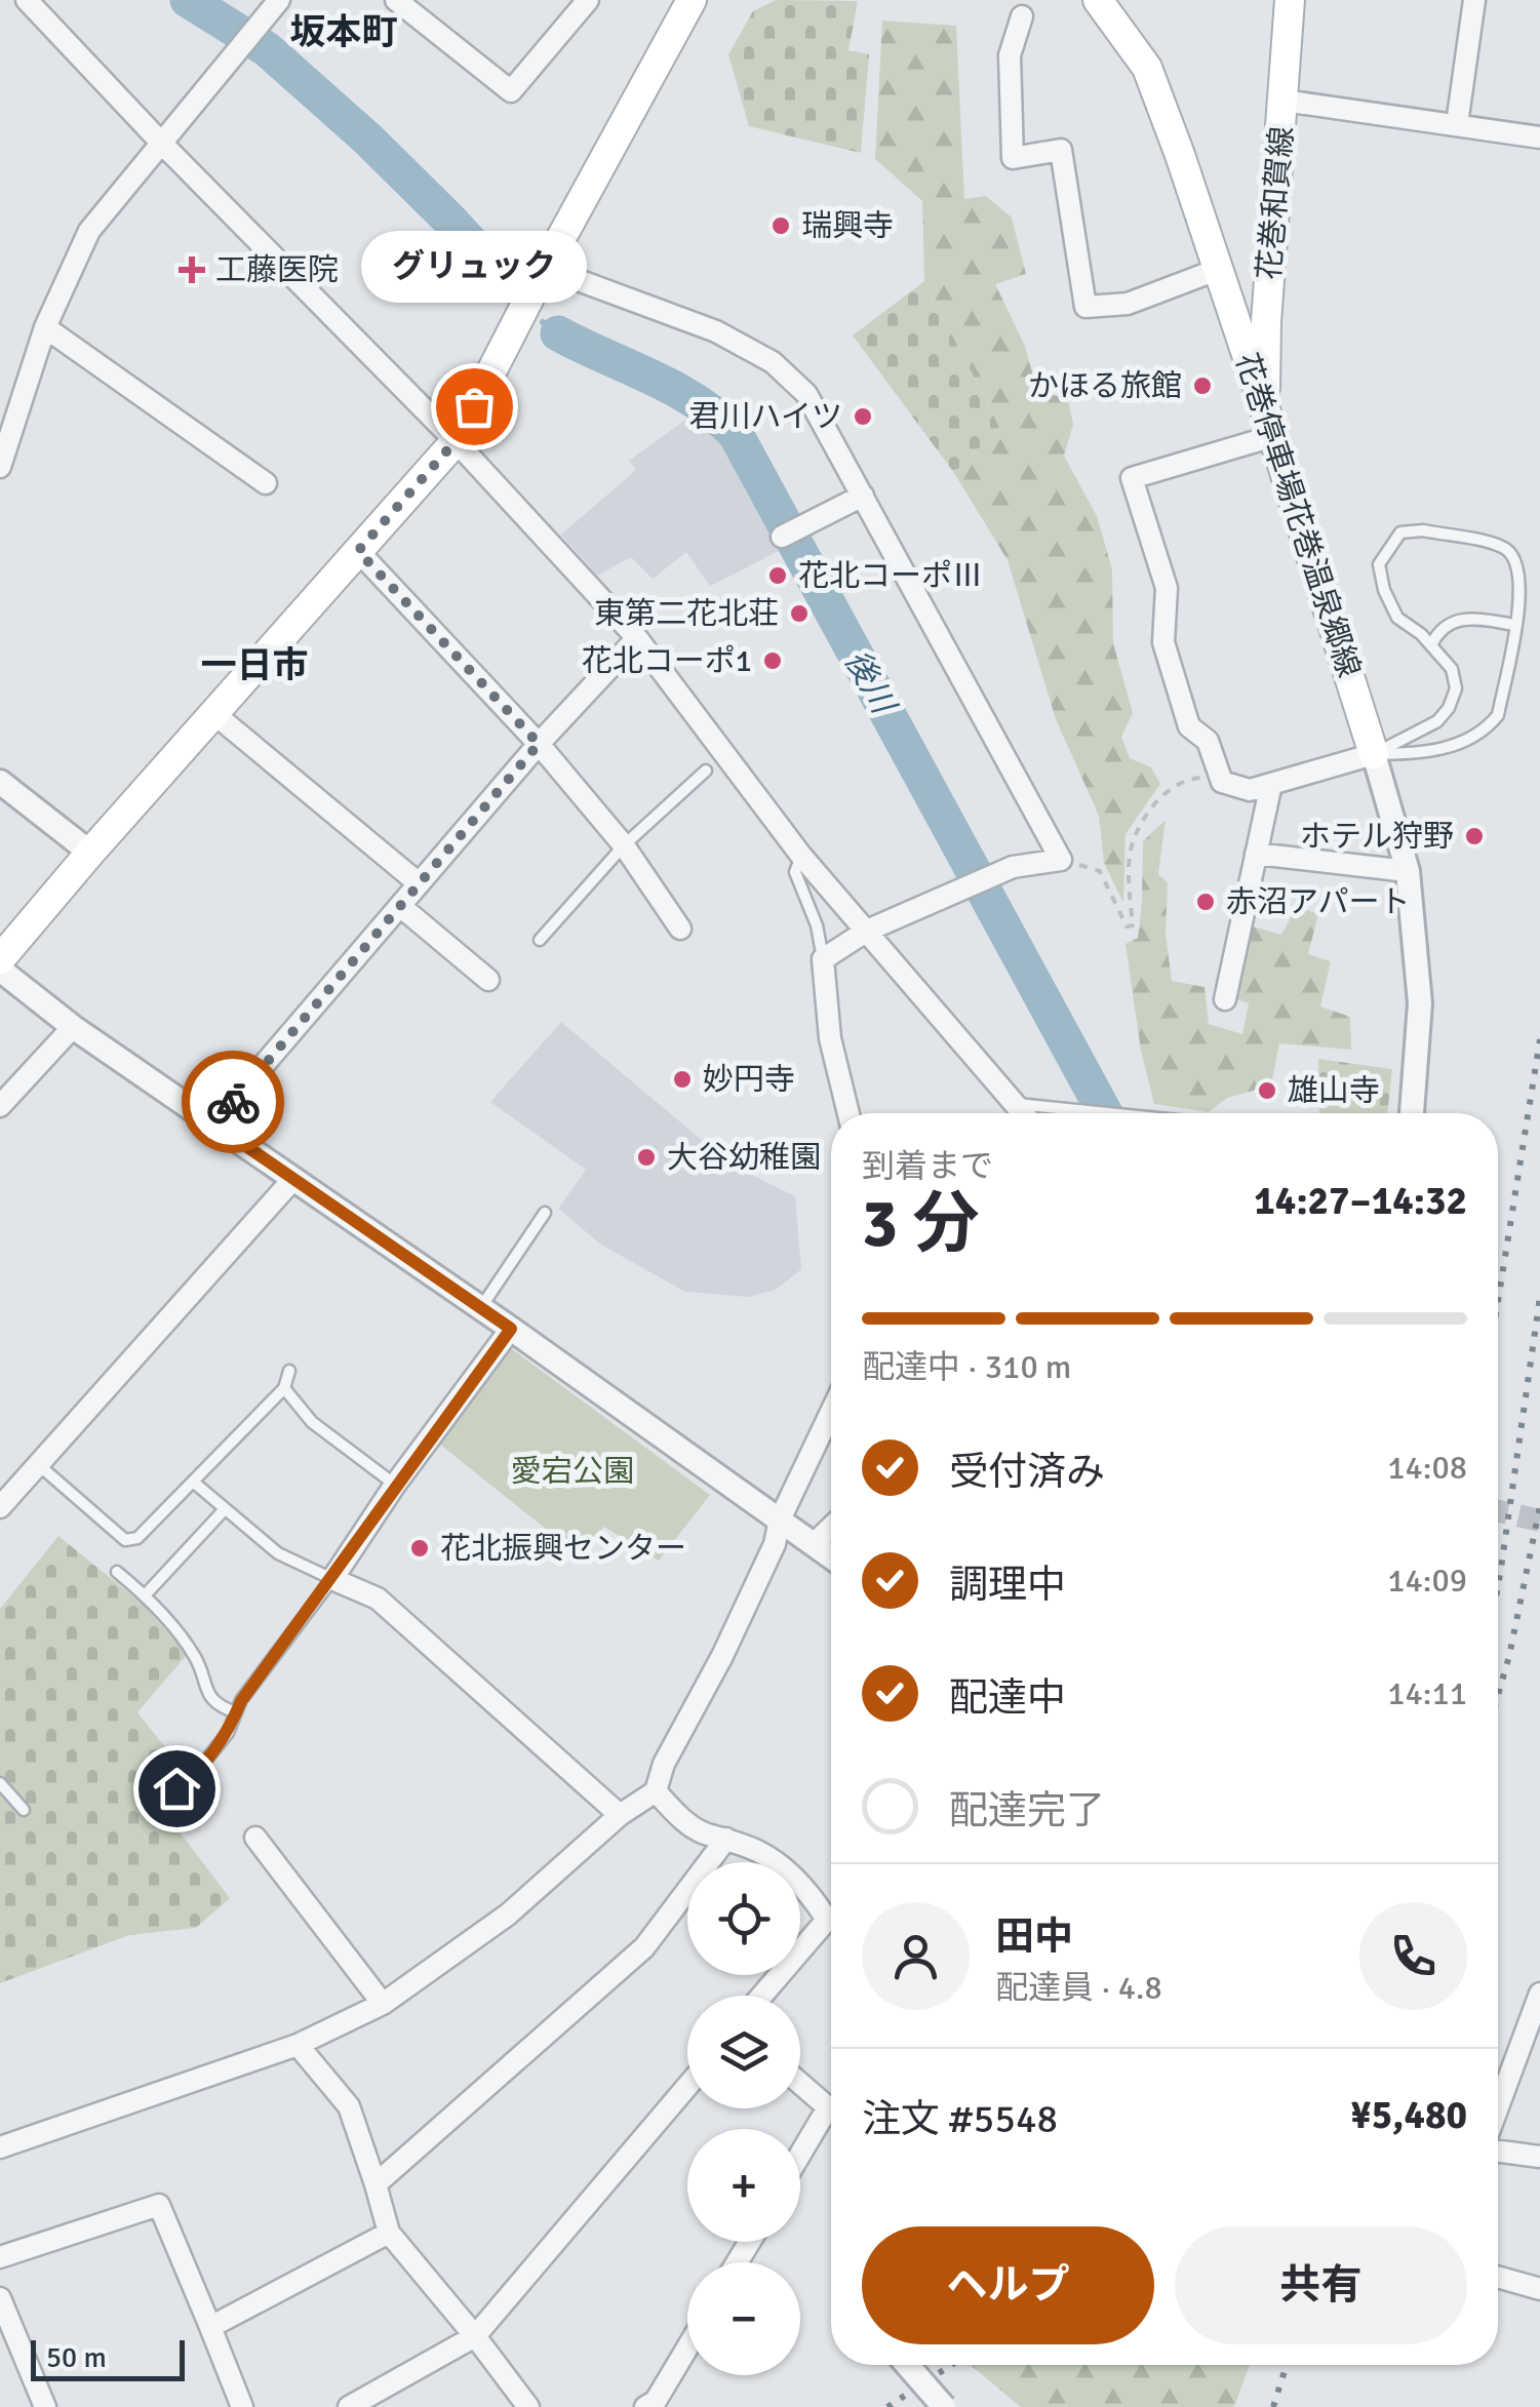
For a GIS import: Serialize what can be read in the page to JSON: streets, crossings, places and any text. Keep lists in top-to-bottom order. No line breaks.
{"streets":{"main road":["花巻和賀線","花巻停車場花巻温泉郷線"]},"crossings":[["花巻和賀線","花巻停車場花巻温泉郷線"]],"districts":["坂本町","一日市"],"water":["後川"],"parks":["愛宕公園"],"places":{"other":["瑞興寺","かほる旅館","グリュック","君川ハイツ","花北コーポⅢ","東第二花北荘","花北コーポ1","ホテル狩野","赤沼アパート","妙円寺","雄山寺","大谷幼稚園","花北振興センター"],"health":["工藤医院"]},"scale_bar":"50 m","page":{"bubble":"グリュック","heading":["3 分","到着まで","14:27–14:32"],"panel":["田中","配達員 · 4.8","注文 #5548","¥5,480"],"bar":"配達中 · 310 m","list":[["受付済み","14:08"],["調理中","14:09"],["配達中","14:11"],"配達完了"],"map_buttons":["+","−"],"buttons":["ヘルプ","共有"],"scale":"50 m"}}
